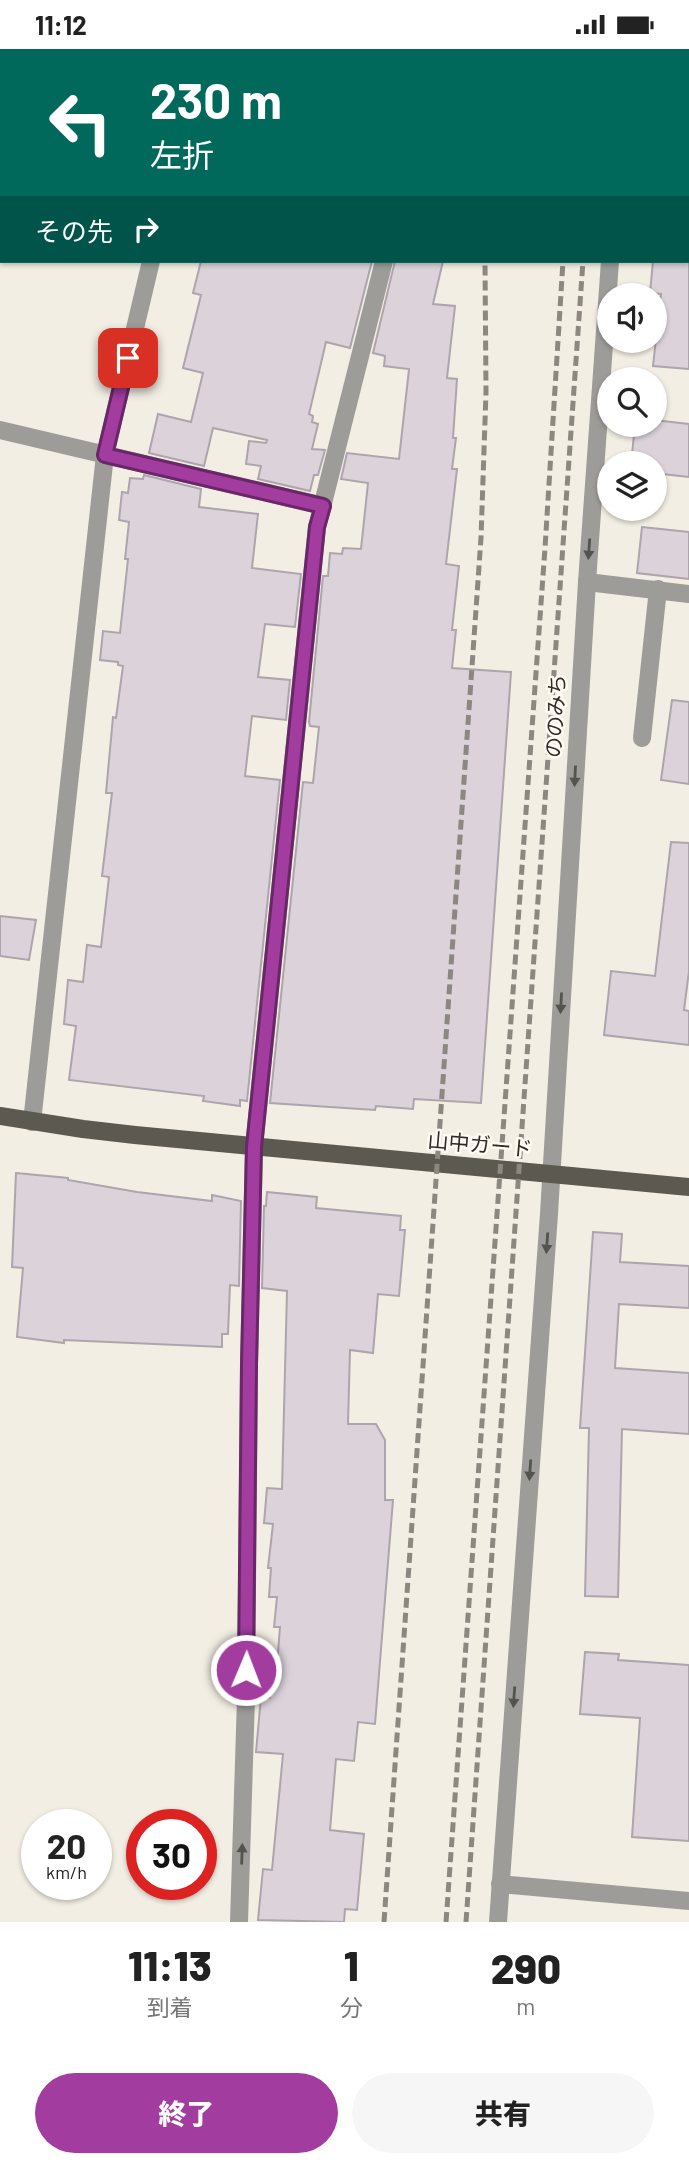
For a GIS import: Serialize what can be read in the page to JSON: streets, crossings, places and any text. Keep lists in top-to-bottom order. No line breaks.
{"streets":{"main road":["山中ガード"],"street":["ののみち"]},"crossings":[["ののみち","山中ガード"]],"one_way":["ののみち"],"page":{"status":"11:12","turn":["230 m","左折"],"then":"その先","speed":"20 km/h","limit":"30","eta":["11:13","到着","1","分","290","m"],"buttons":["終了","共有"]}}
